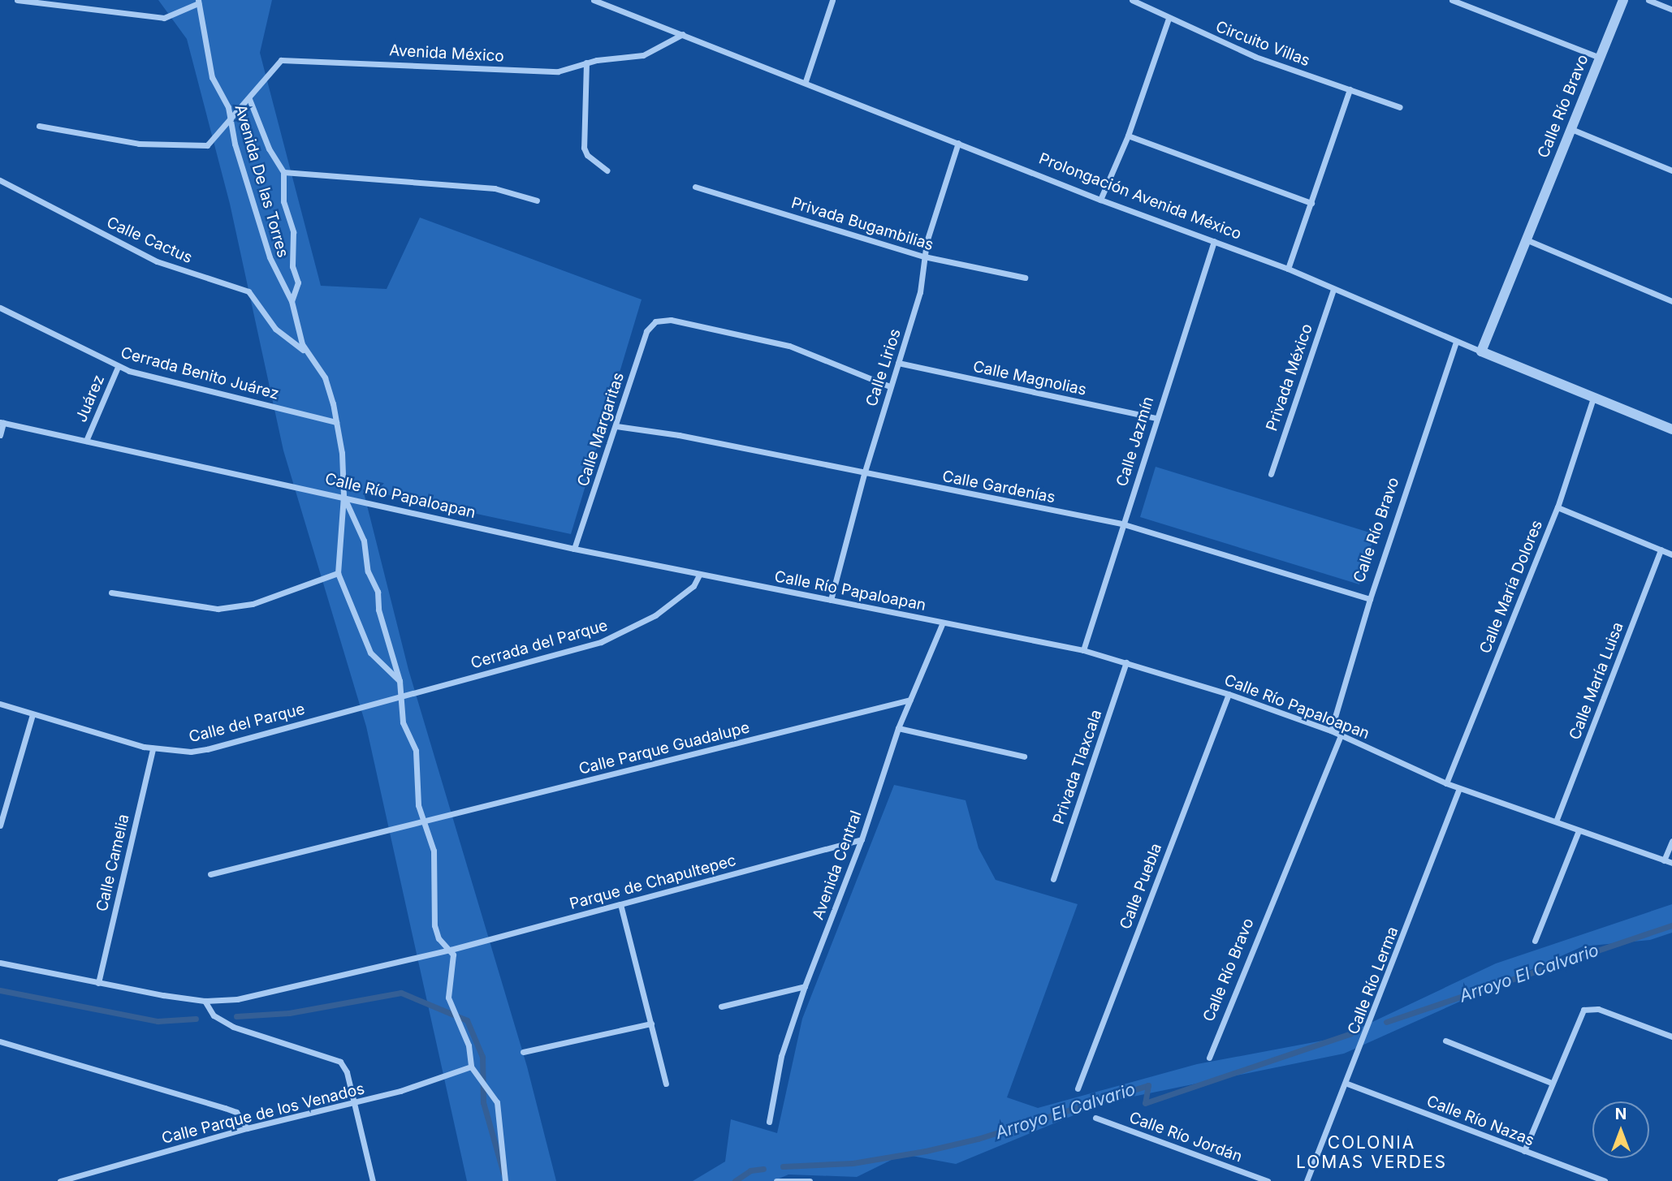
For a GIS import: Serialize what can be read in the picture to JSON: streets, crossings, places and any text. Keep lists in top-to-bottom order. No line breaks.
{"streets":{"street":["Circuito Villas","Avenida México","Calle Río Bravo","Avenida De las Torres","Prolongación Avenida México","Privada Bugambilias","Calle Cactus","Calle Lirios","Cerrada Benito Juárez","Privada México","Calle Magnolias","Juárez","Calle Margaritas","Calle Jazmín","Calle Gardenías","Calle Río Papaloapan","Calle María Dolores","Cerrada del Parque","Calle María Luisa","Calle del Parque","Calle Parque Guadalupe","Privada Tlaxcala","Calle Camelia","Avenida Central","Parque de Chapultepec","Calle Puebla","Calle Río Lerma","Calle Parque de los Venados","Calle Río Nazas","Calle Río Jordán"]},"crossings":[["Avenida México","Avenida De las Torres"],["Avenida México","Prolongación Avenida México"],["Calle Río Bravo","Prolongación Avenida México"],["Calle Río Bravo","Calle Gardenías"],["Calle Río Bravo","Calle Río Papaloapan"],["Avenida De las Torres","Calle Cactus"],["Avenida De las Torres","Cerrada Benito Juárez"],["Avenida De las Torres","Calle Río Papaloapan"],["Avenida De las Torres","Cerrada del Parque"],["Avenida De las Torres","Calle del Parque"],["Avenida De las Torres","Calle Parque Guadalupe"],["Avenida De las Torres","Parque de Chapultepec"],["Prolongación Avenida México","Calle Lirios"],["Prolongación Avenida México","Privada México"],["Prolongación Avenida México","Calle Jazmín"],["Prolongación Avenida México","Calle María Dolores"],["Privada Bugambilias","Calle Lirios"],["Calle Lirios","Calle Magnolias"],["Calle Lirios","Calle Margaritas"],["Calle Lirios","Calle Gardenías"],["Calle Lirios","Calle Río Papaloapan"],["Cerrada Benito Juárez","Juárez"],["Calle Magnolias","Calle Jazmín"],["Juárez","Calle Río Papaloapan"],["Calle Margaritas","Calle Gardenías"],["Calle Margaritas","Calle Río Papaloapan"],["Calle Jazmín","Calle Gardenías"],["Calle Jazmín","Calle Río Papaloapan"],["Calle Río Papaloapan","Calle María Dolores"],["Calle Río Papaloapan","Cerrada del Parque"],["Calle Río Papaloapan","Calle María Luisa"],["Calle Río Papaloapan","Privada Tlaxcala"],["Calle Río Papaloapan","Avenida Central"],["Calle Río Papaloapan","Calle Puebla"],["Calle Río Papaloapan","Calle Río Lerma"],["Cerrada del Parque","Calle del Parque"],["Calle del Parque","Calle Camelia"],["Calle Parque Guadalupe","Avenida Central"],["Calle Camelia","Parque de Chapultepec"],["Avenida Central","Parque de Chapultepec"],["Calle Río Lerma","Calle Río Nazas"]],"districts":["COLONIA LOMAS VERDES"],"water":["Arroyo El Calvario"],"north":"top"}
